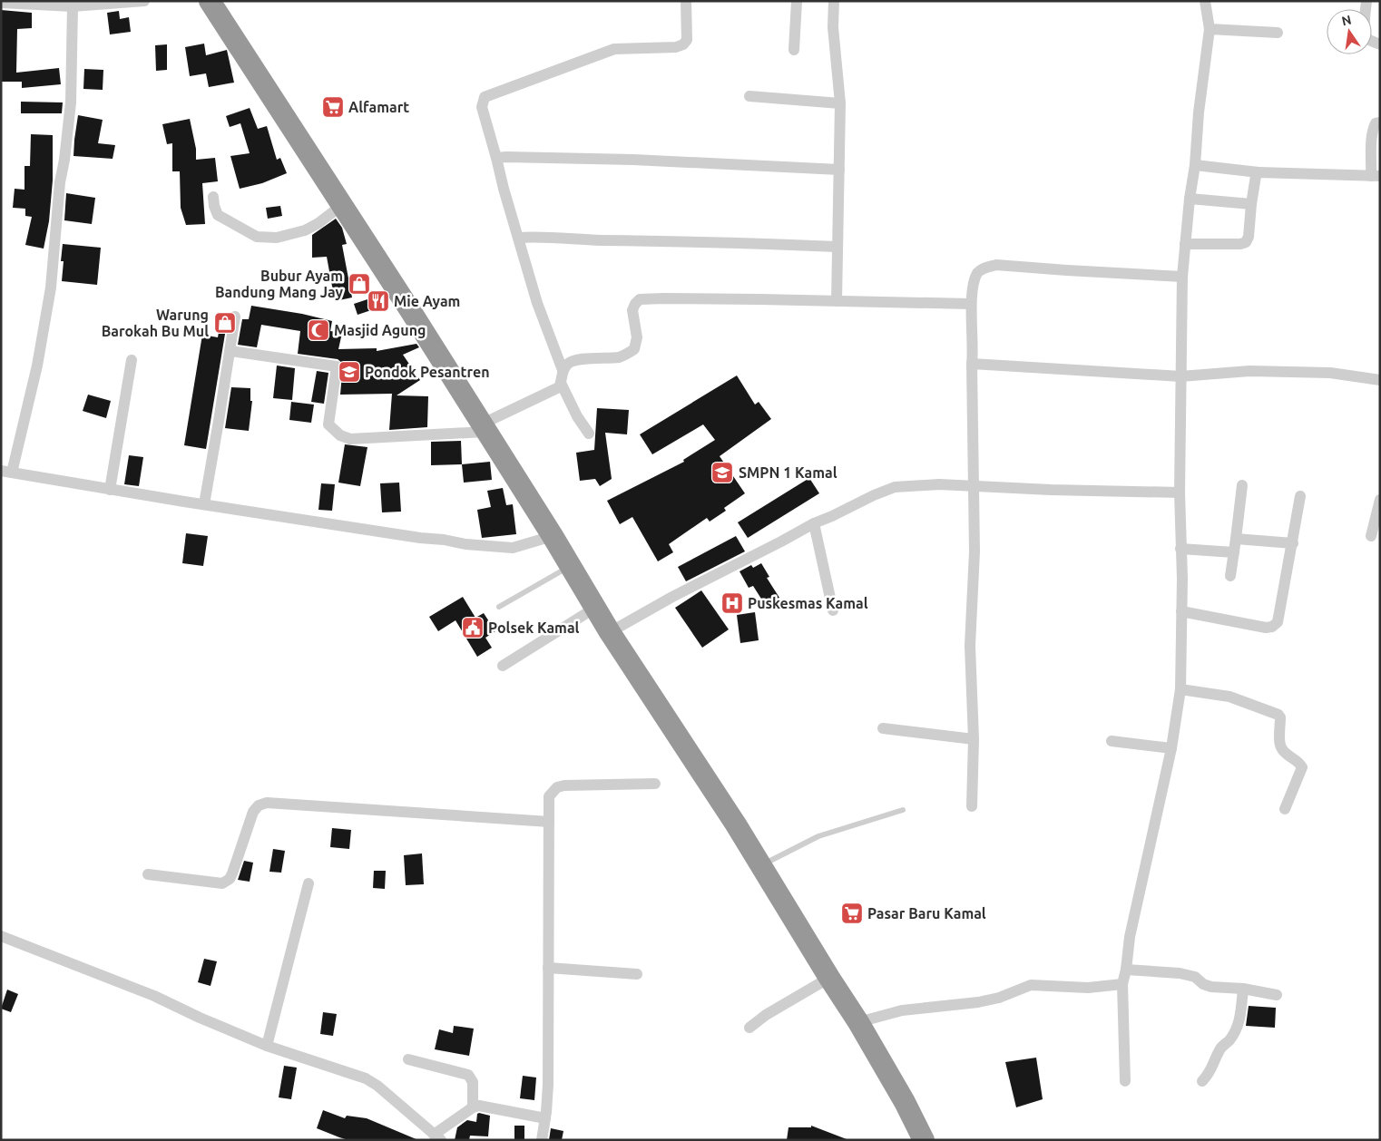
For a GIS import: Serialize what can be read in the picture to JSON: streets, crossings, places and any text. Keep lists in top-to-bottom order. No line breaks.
{"places":{"supermarket":["Alfamart","Pasar Baru Kamal"],"shop":["Bubur Ayam Bandung Mang Jay","Warung Barokah Bu Mul"],"restaurant":["Mie Ayam"],"mosque":["Masjid Agung"],"school or university":["Pondok Pesantren","SMPN 1 Kamal"],"hospital":["Puskesmas Kamal"],"public building":["Polsek Kamal"]},"north":"top"}
